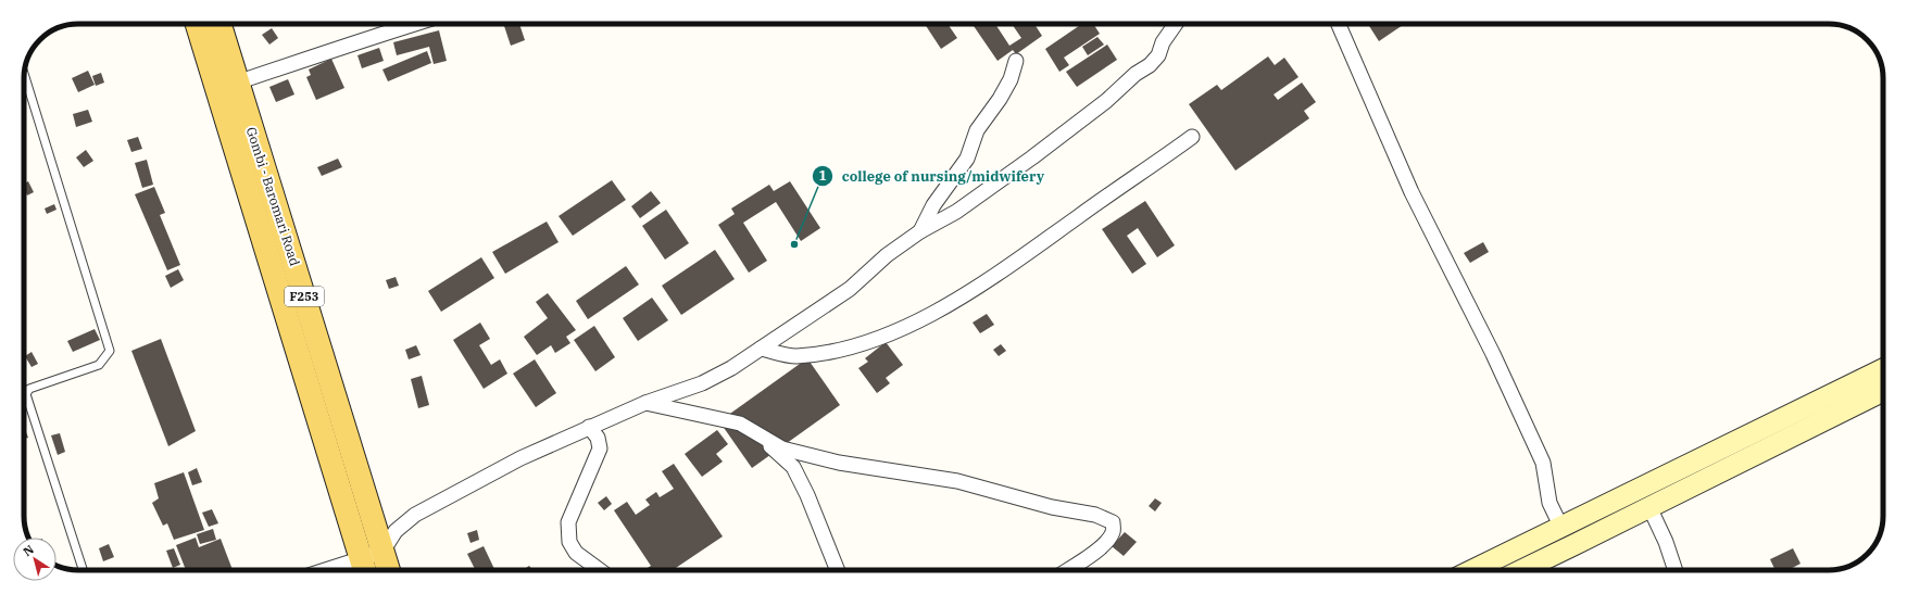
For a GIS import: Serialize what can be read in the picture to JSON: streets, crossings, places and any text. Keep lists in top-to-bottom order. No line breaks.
{"streets":{"main road":["Gombi - Baromari Road","F253"]},"places":["college of nursing/midwifery"],"north":"top left"}
